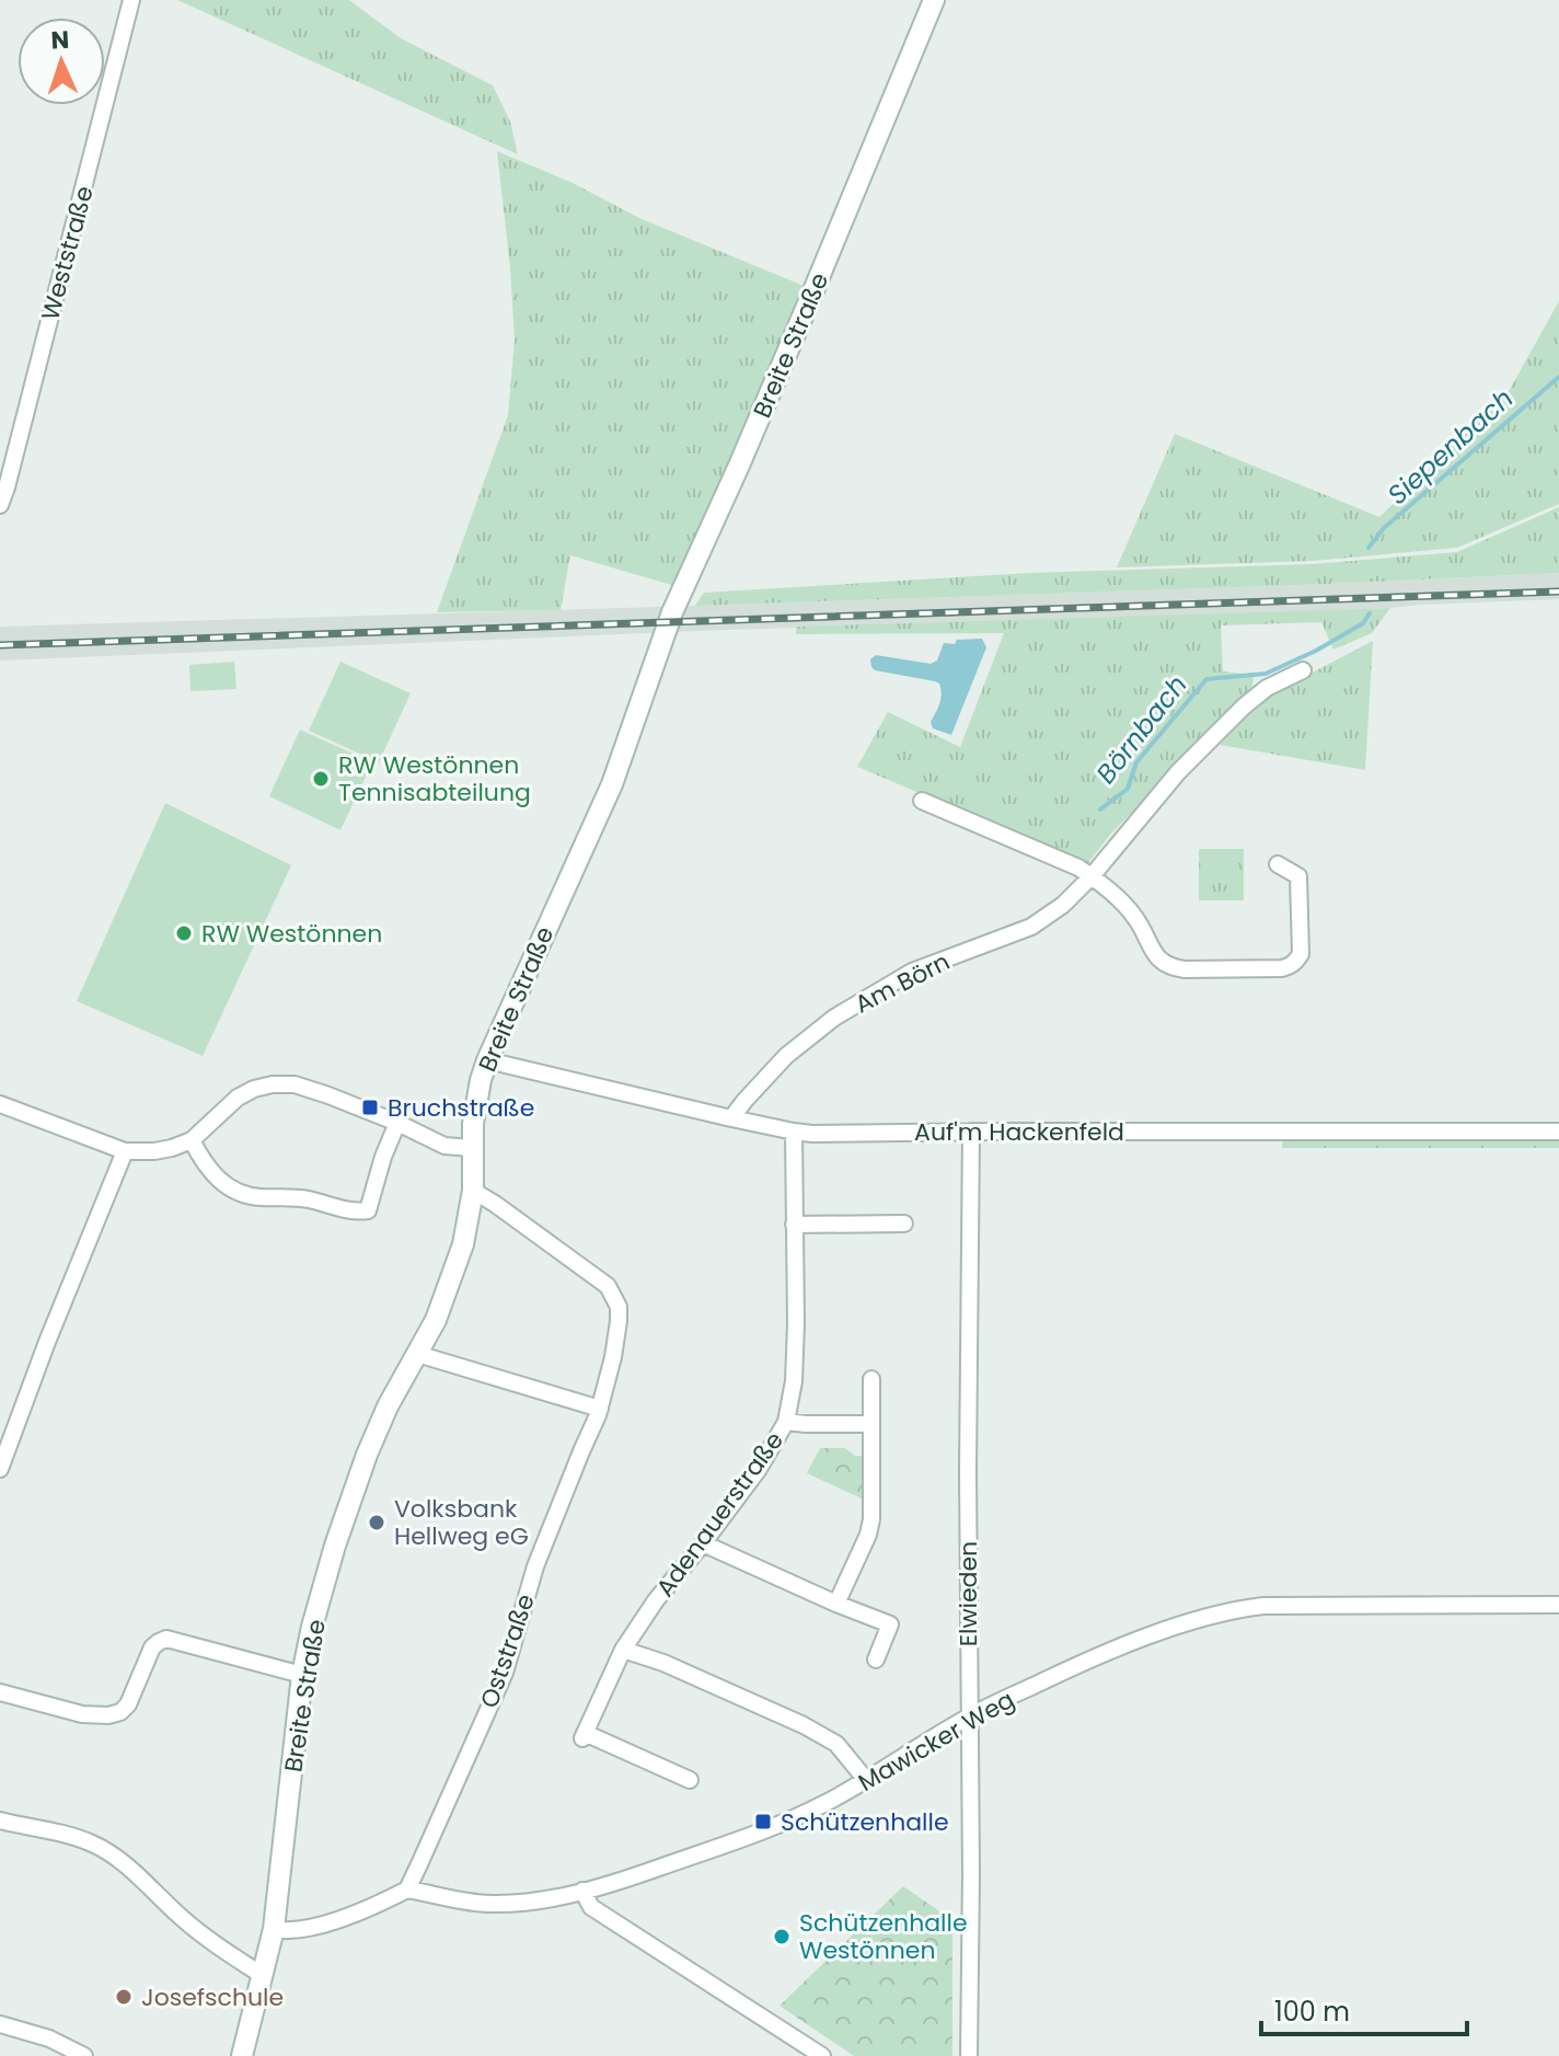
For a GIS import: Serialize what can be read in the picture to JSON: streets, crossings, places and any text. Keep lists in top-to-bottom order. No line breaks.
{"streets":{"street":["Weststraße","Breite Straße","Am Börn","Auf'm Hackenfeld","Adenauerstraße","Elwieden","Oststraße","Mawicker Weg"]},"crossings":[["Breite Straße","Auf'm Hackenfeld"],["Breite Straße","Oststraße"],["Am Börn","Auf'm Hackenfeld"],["Auf'm Hackenfeld","Adenauerstraße"],["Auf'm Hackenfeld","Elwieden"],["Elwieden","Mawicker Weg"],["Oststraße","Mawicker Weg"]],"water":["Siepenbach","Börnbach"],"places":{"other":["RW Westönnen Tennisabteilung","RW Westönnen","Volksbank Hellweg eG","Schützenhalle Westönnen","Josefschule"],"transit":["Bruchstraße","Schützenhalle"]},"scale_bar":"100 m","north":"top"}
